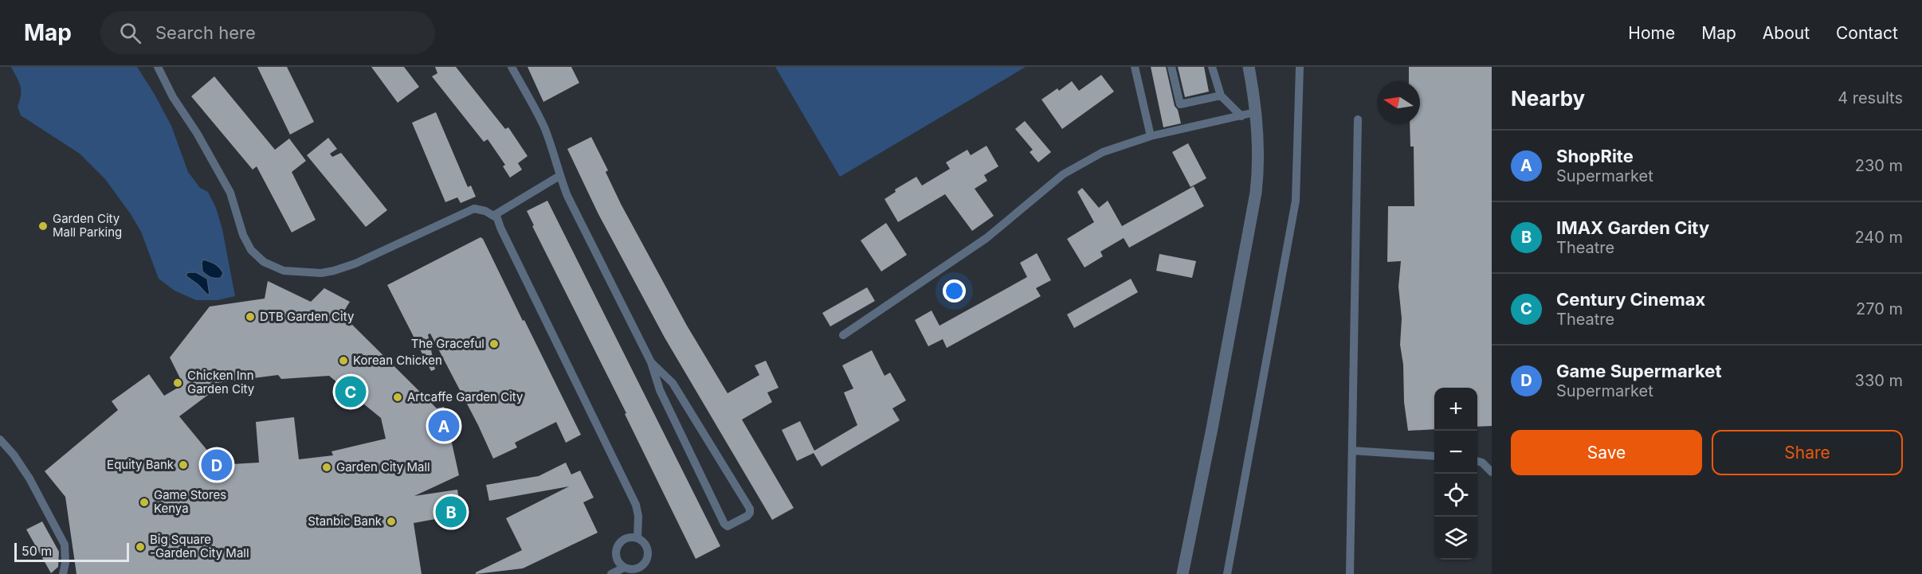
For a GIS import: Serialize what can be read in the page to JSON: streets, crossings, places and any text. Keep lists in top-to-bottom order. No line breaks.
{"places":["Garden City Mall Parking","DTB Garden City","The Graceful","Korean Chicken","Chicken Inn Garden City","Artcaffe Garden City","Equity Bank","Garden City Mall","Game Stores Kenya","Stanbic Bank","Big Square -Garden City Mall"],"scale_bar":"50 m","north":"left","page":{"header":"Map","search":"Search here","nav":["Home","Map","About","Contact"],"heading":["Nearby","4 results"],"list":[{"mark":"A","name":"ShopRite","note":"Supermarket","value":"230 m"},{"mark":"B","name":"IMAX Garden City","note":"Theatre","value":"240 m"},{"mark":"C","name":"Century Cinemax","note":"Theatre","value":"270 m"},{"mark":"D","name":"Game Supermarket","note":"Supermarket","value":"330 m"}],"pins":["C","A","D","B"],"map_buttons":["+","−"],"buttons":["Save","Share"],"scale":"50 m"}}
